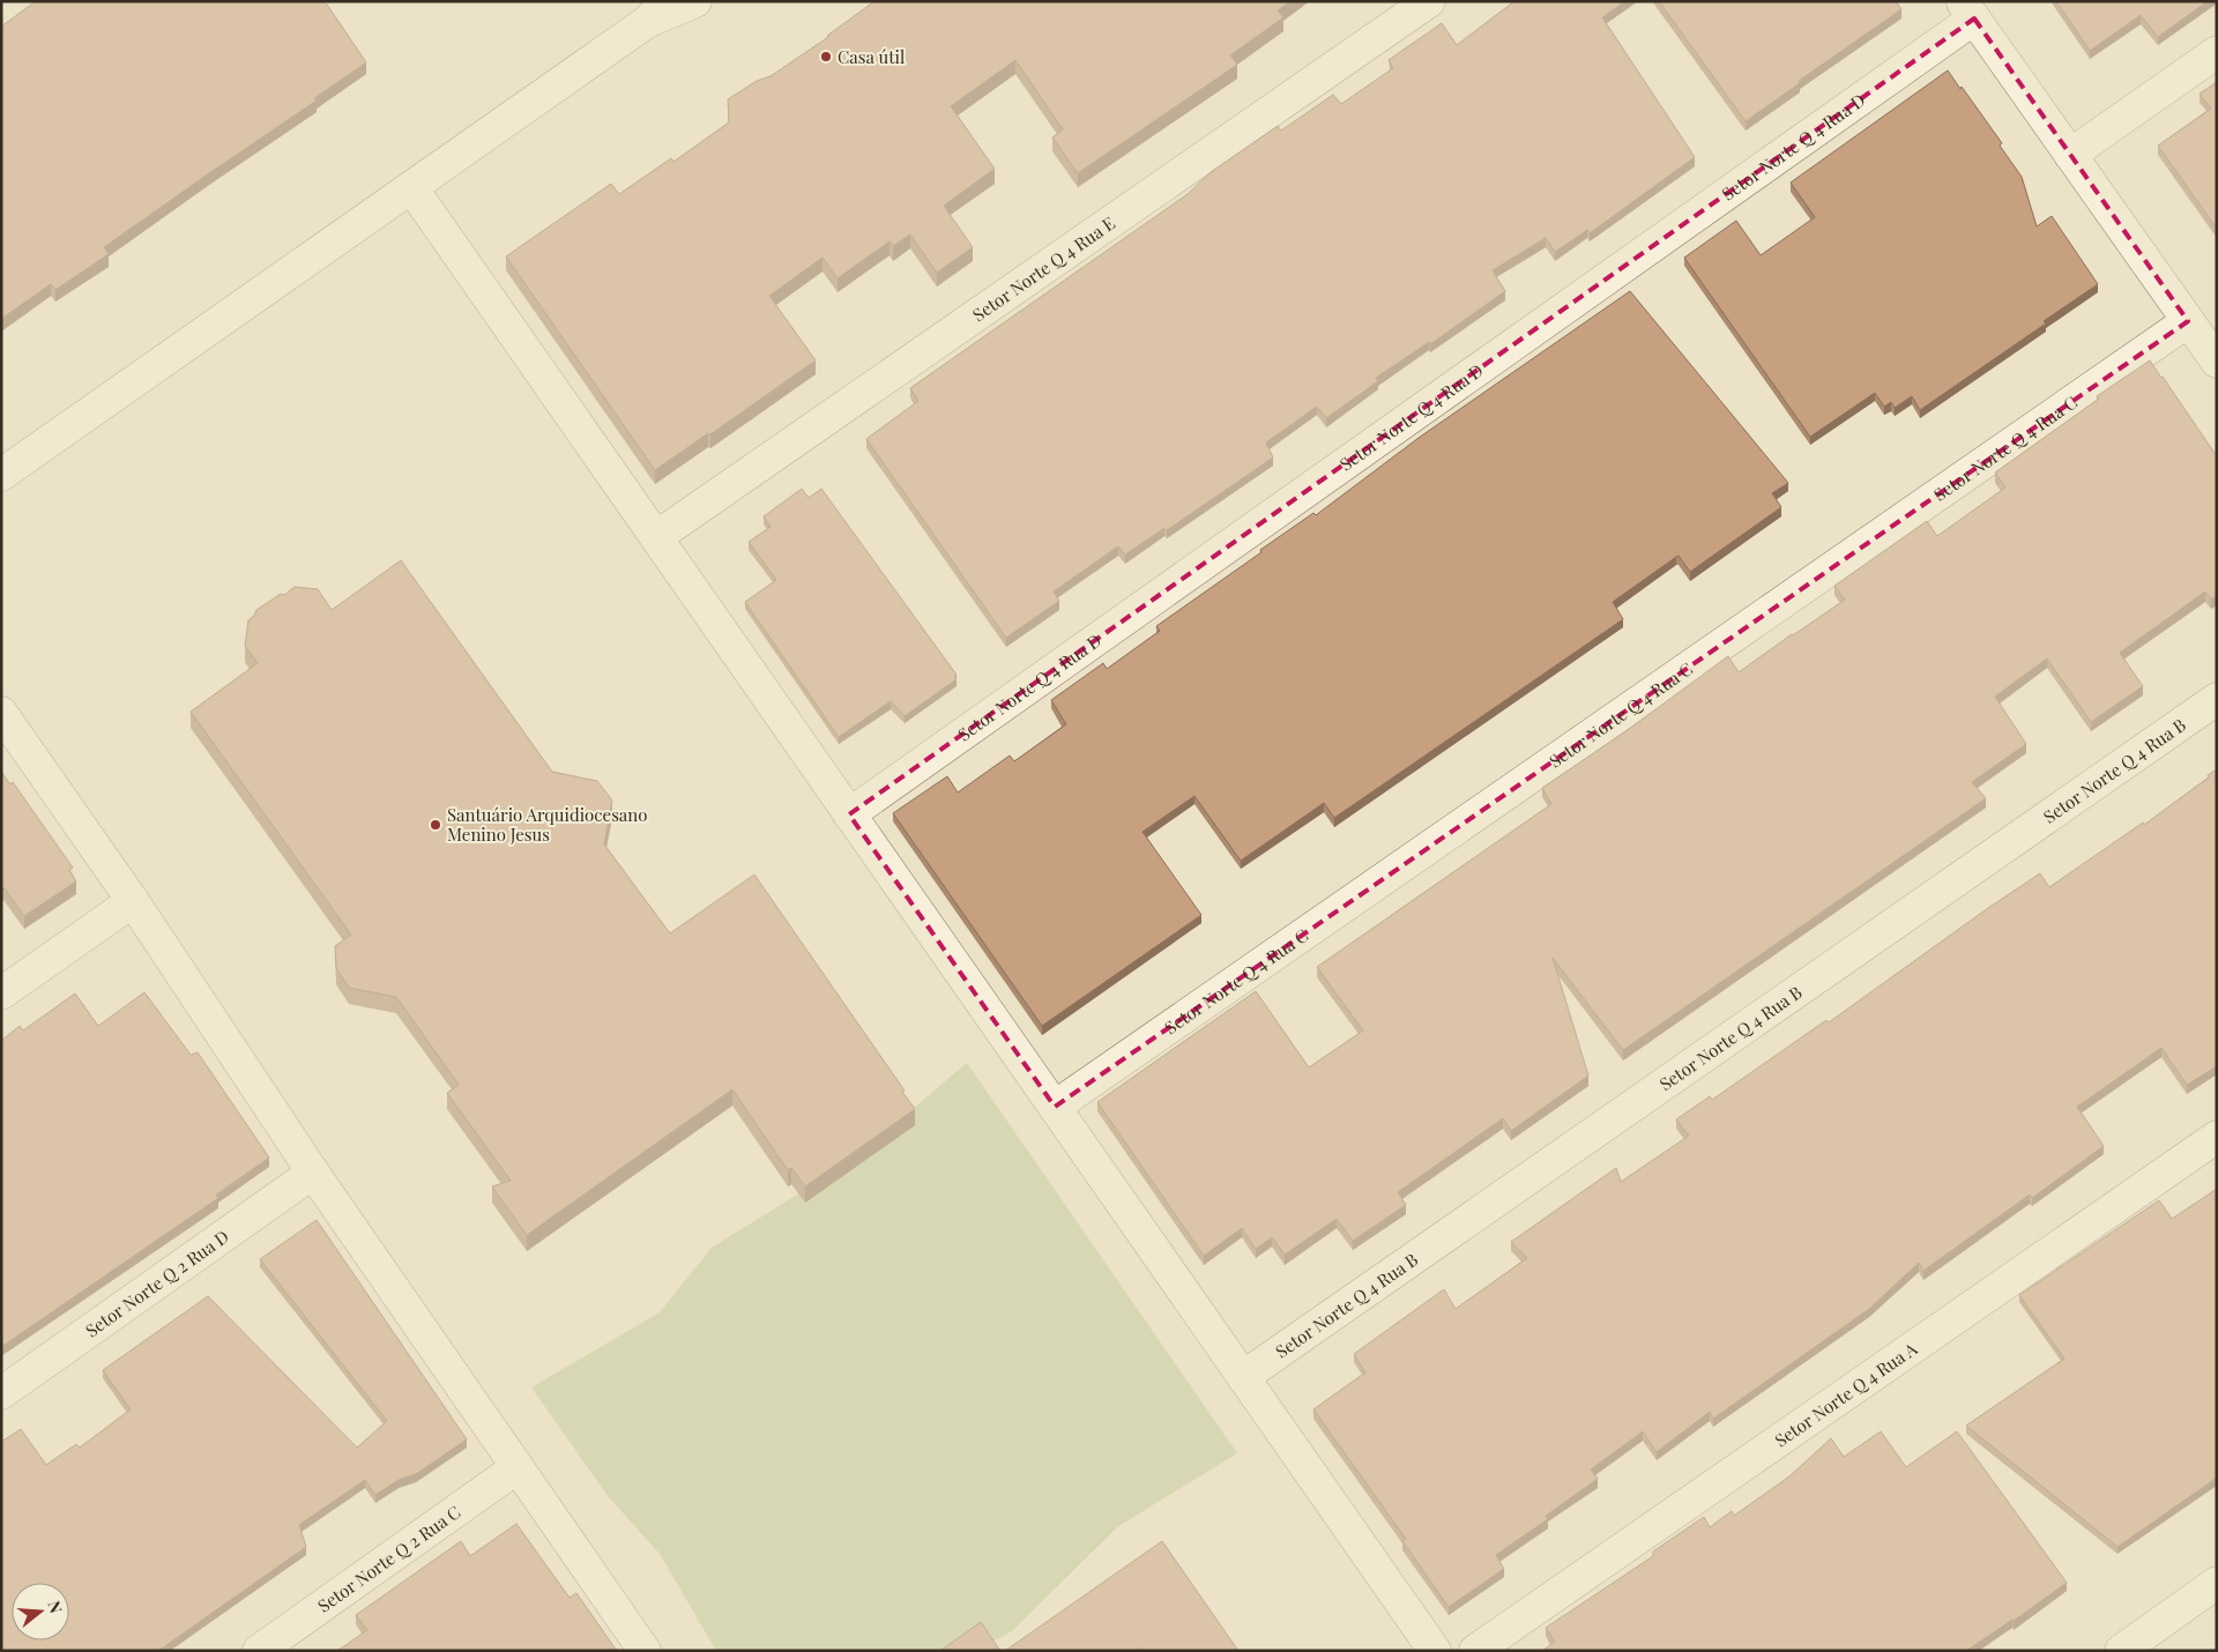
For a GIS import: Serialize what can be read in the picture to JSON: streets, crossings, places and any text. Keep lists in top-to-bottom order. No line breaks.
{"streets":{"street":["Setor Norte Q 4 Rua D","Setor Norte Q 4 Rua E","Setor Norte Q 4 Rua C","Setor Norte Q 4 Rua B","Setor Norte Q 2 Rua D","Setor Norte Q 4 Rua A","Setor Norte Q 2 Rua C"]},"places":["Casa útil","Santuário Arquidiocesano Menino Jesus"],"north":"right"}
